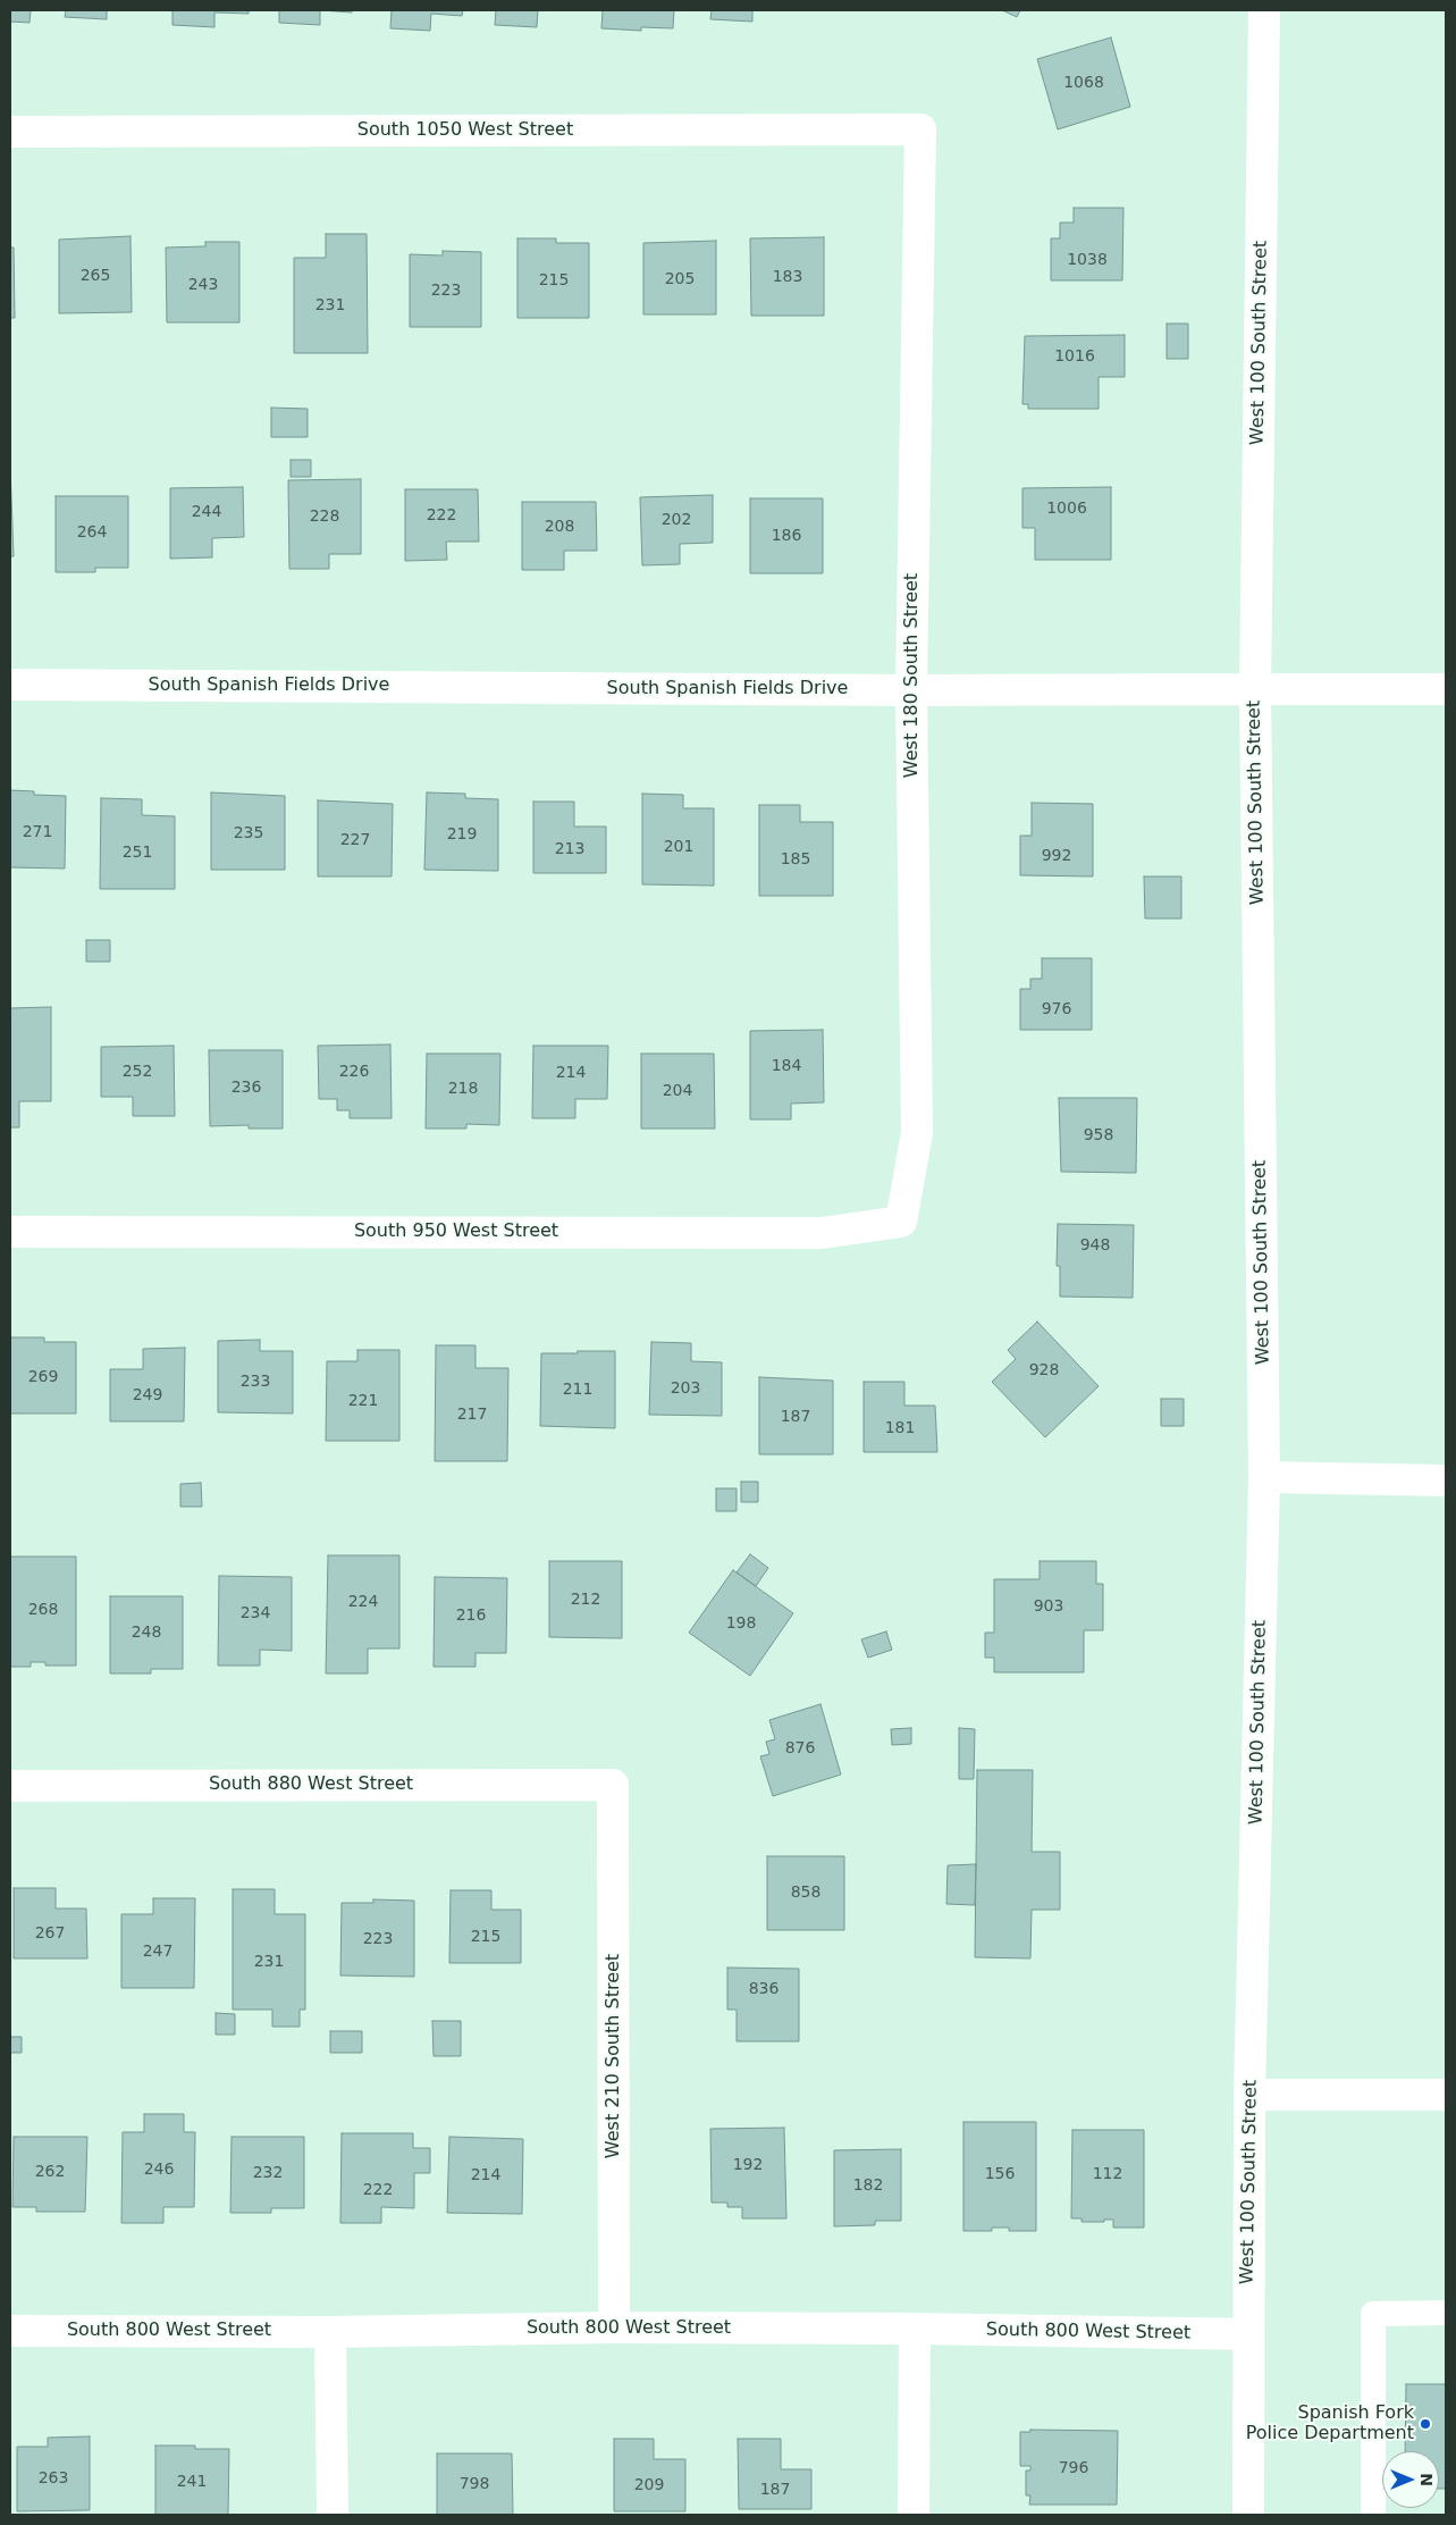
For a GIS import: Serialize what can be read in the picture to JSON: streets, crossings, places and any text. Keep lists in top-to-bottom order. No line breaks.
{"streets":{"street":["South 1050 West Street","West 100 South Street","West 180 South Street","South Spanish Fields Drive","South 950 West Street","South 880 West Street","West 210 South Street","South 800 West Street"]},"crossings":[["South 1050 West Street","West 180 South Street"],["West 100 South Street","South Spanish Fields Drive"],["West 100 South Street","South 800 West Street"],["West 180 South Street","South Spanish Fields Drive"],["West 180 South Street","South 950 West Street"],["South 880 West Street","West 210 South Street"],["West 210 South Street","South 800 West Street"]],"places":["Spanish Fork Police Department"],"house_numbers":["1068","1038","265","183","205","215","243","223","231","1016","1006","244","222","228","202","208","264","186","271","235","219","227","201","213","251","992","185","976","184","252","226","214","236","218","204","958","948","928","269","233","203","211","249","221","217","187","181","212","224","903","268","234","216","198","248","876","858","267","215","223","247","231","836","192","246","262","232","156","112","214","182","222","796","263","241","798","209","187"],"north":"right"}
